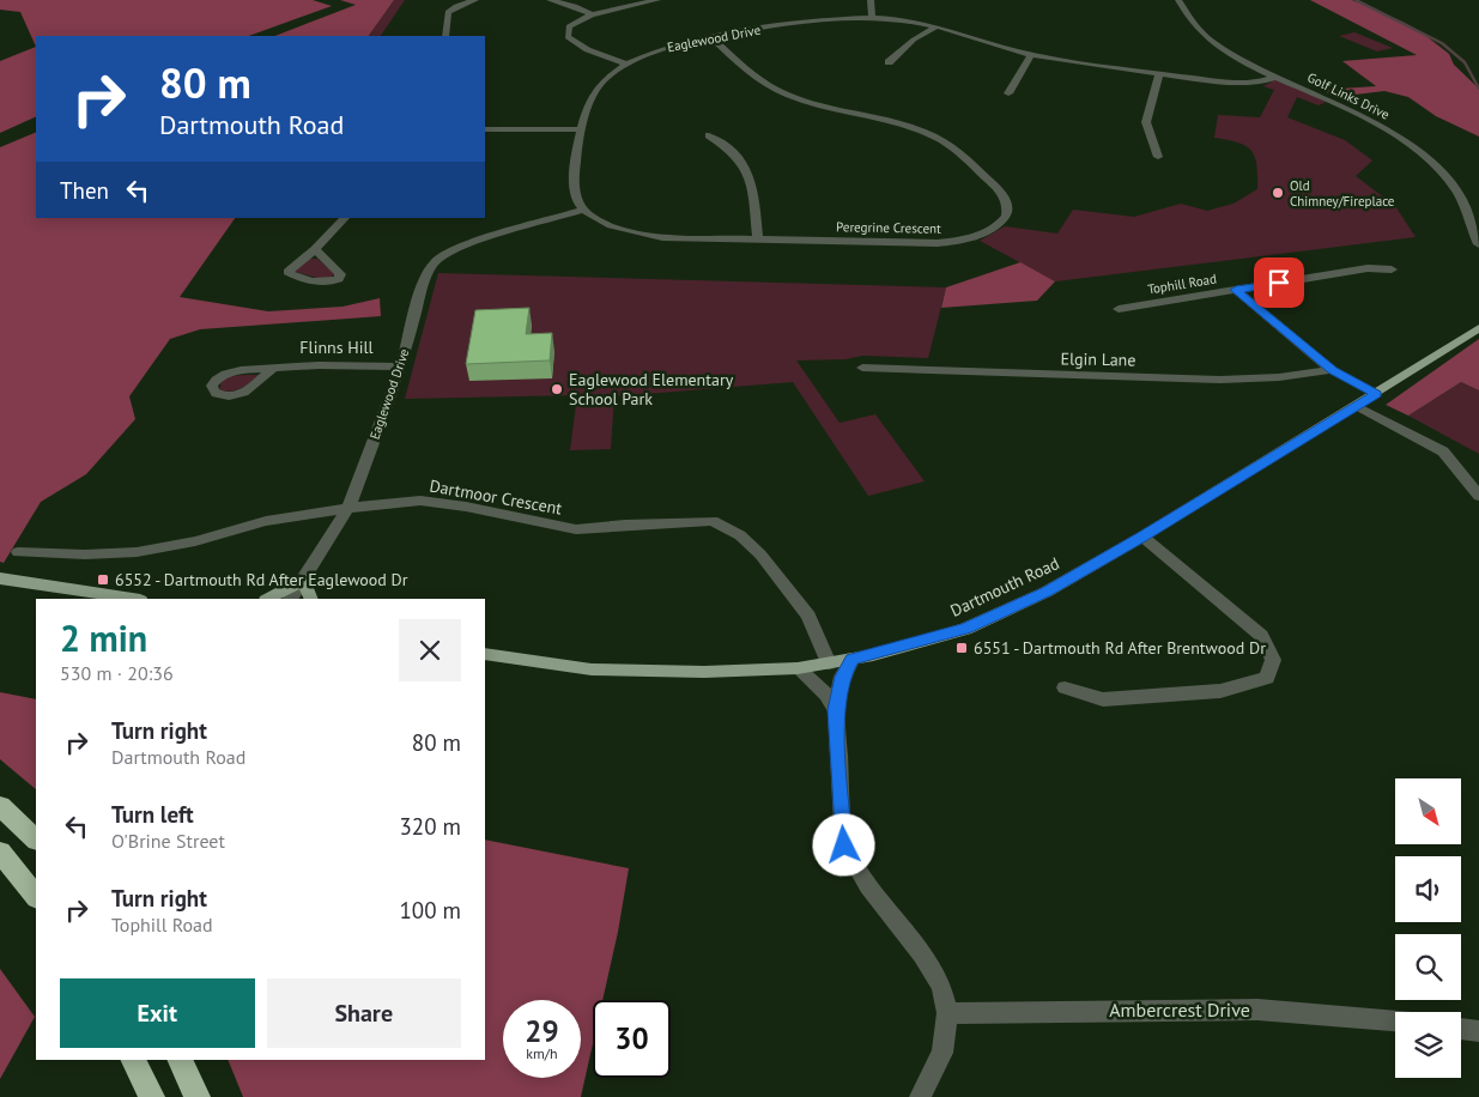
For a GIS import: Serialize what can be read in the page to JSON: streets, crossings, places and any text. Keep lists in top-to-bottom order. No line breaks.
{"streets":{"main road":["Dartmouth Road"],"street":["Eaglewood Drive","Golf Links Drive","Peregrine Crescent","Tophill Road","Flinns Hill","Elgin Lane","Dartmoor Crescent","Ambercrest Drive"]},"crossings":[["Eaglewood Drive","Golf Links Drive"],["Eaglewood Drive","Peregrine Crescent"],["Eaglewood Drive","Flinns Hill"],["Eaglewood Drive","Dartmoor Crescent"],["Dartmoor Crescent","Dartmouth Road"]],"places":{"other":["Old Chimney/Fireplace","Eaglewood Elementary School Park"],"transit":["6552 - Dartmouth Rd After Eaglewood Dr","6551 - Dartmouth Rd After Brentwood Dr"]},"north":"bottom right","page":{"turn":["80 m","Dartmouth Road"],"then":"Then","heading":["2 min","530 m · 20:36"],"list":[{"name":"Turn right","note":"Dartmouth Road","value":"80 m"},{"name":"Turn left","note":"O'Brine Street","value":"320 m"},{"name":"Turn right","note":"Tophill Road","value":"100 m"}],"buttons":["Exit","Share"],"speed":"29 km/h","limit":"30"}}
